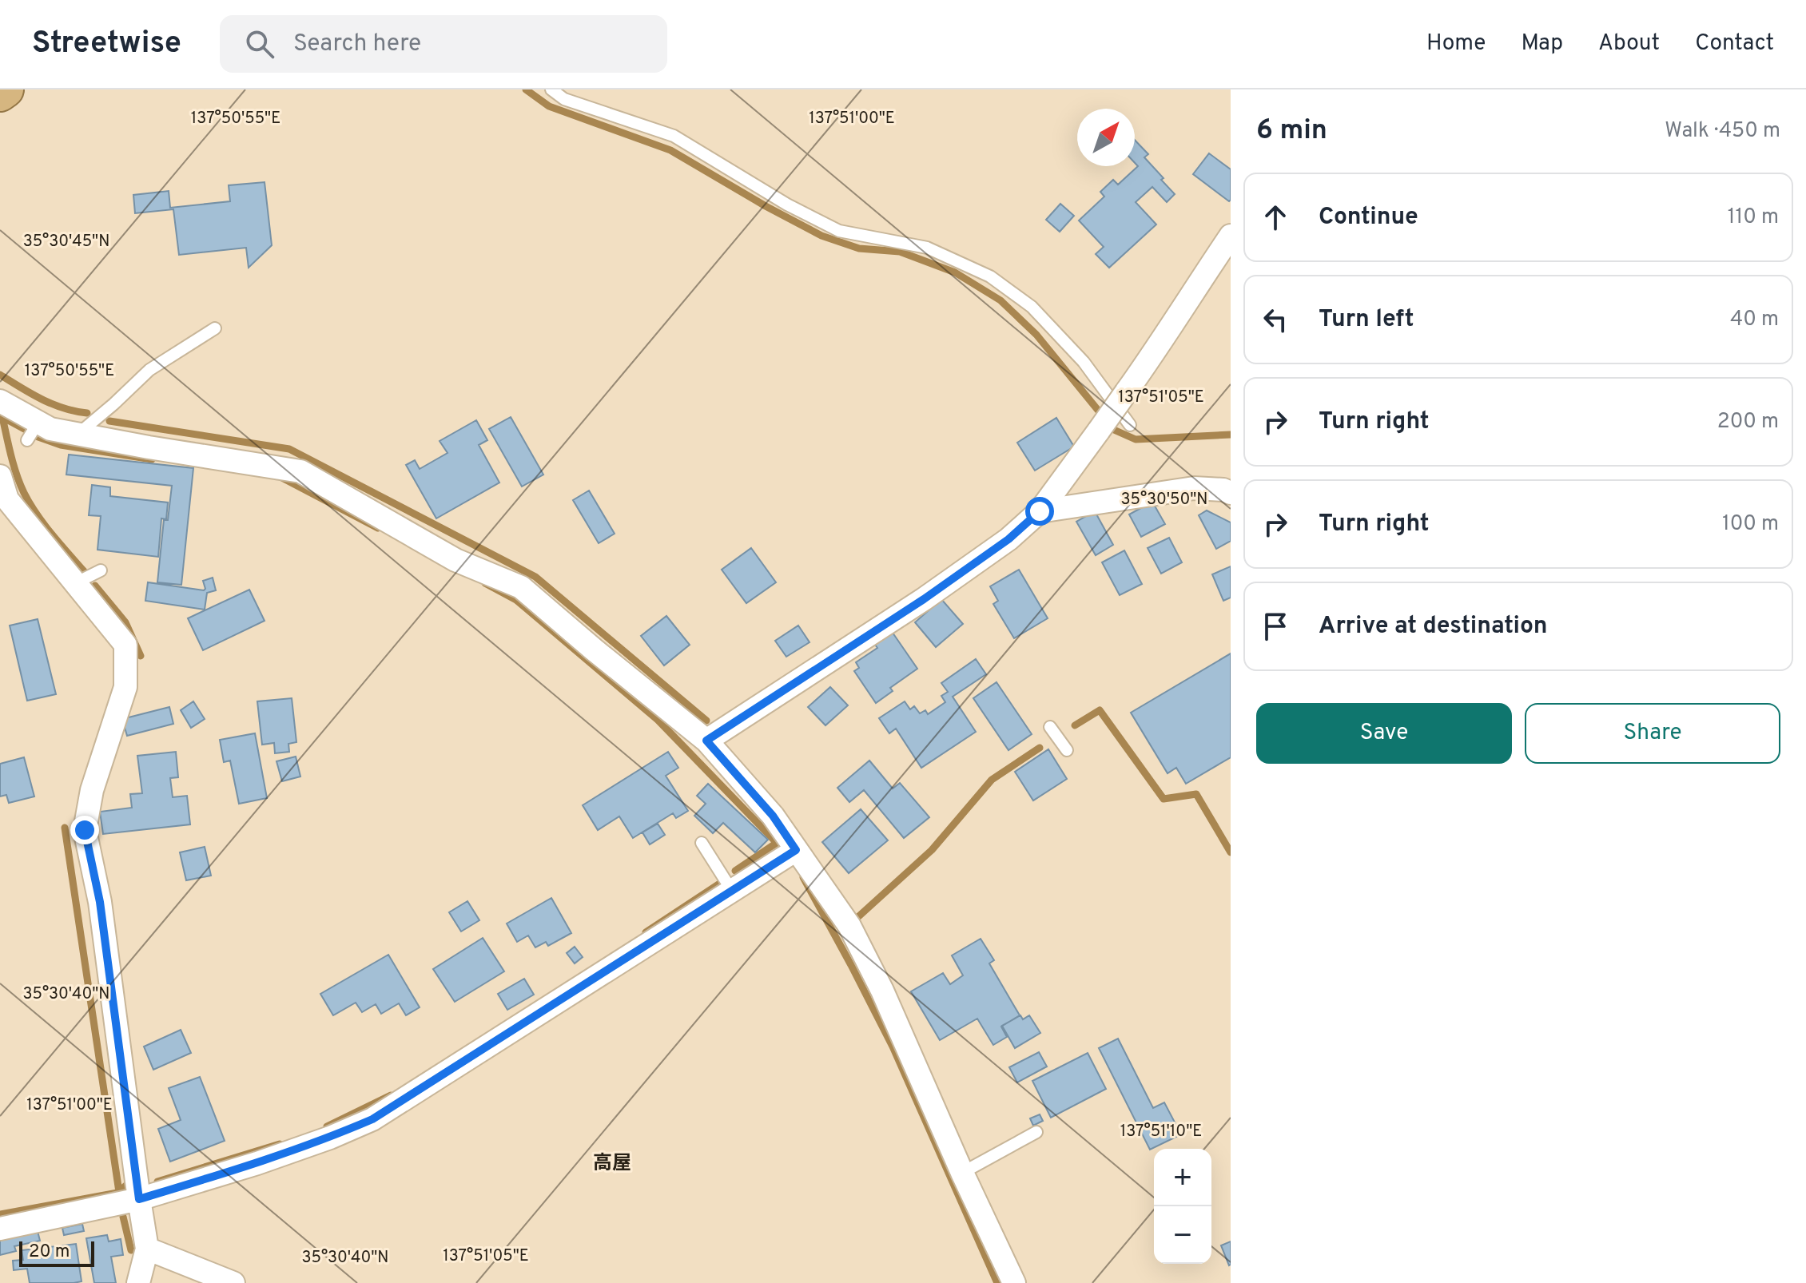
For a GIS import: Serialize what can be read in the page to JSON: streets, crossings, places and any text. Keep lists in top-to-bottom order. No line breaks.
{"districts":["高屋"],"scale_bar":"20 m","north":"top right","page":{"header":"Streetwise","search":"Search here","nav":["Home","Map","About","Contact"],"heading":["6 min","Walk · 450 m"],"list":[["Continue","110 m"],["Turn left","40 m"],["Turn right","200 m"],["Turn right","100 m"],"Arrive at destination"],"buttons":["Save","Share"],"map_buttons":["+","−"],"scale":"20 m"},"coordinates":["137°50'55\"E","137°51'00\"E","35°30'45\"N","137°51'05\"E","35°30'50\"N","35°30'40\"N","137°51'10\"E"]}
